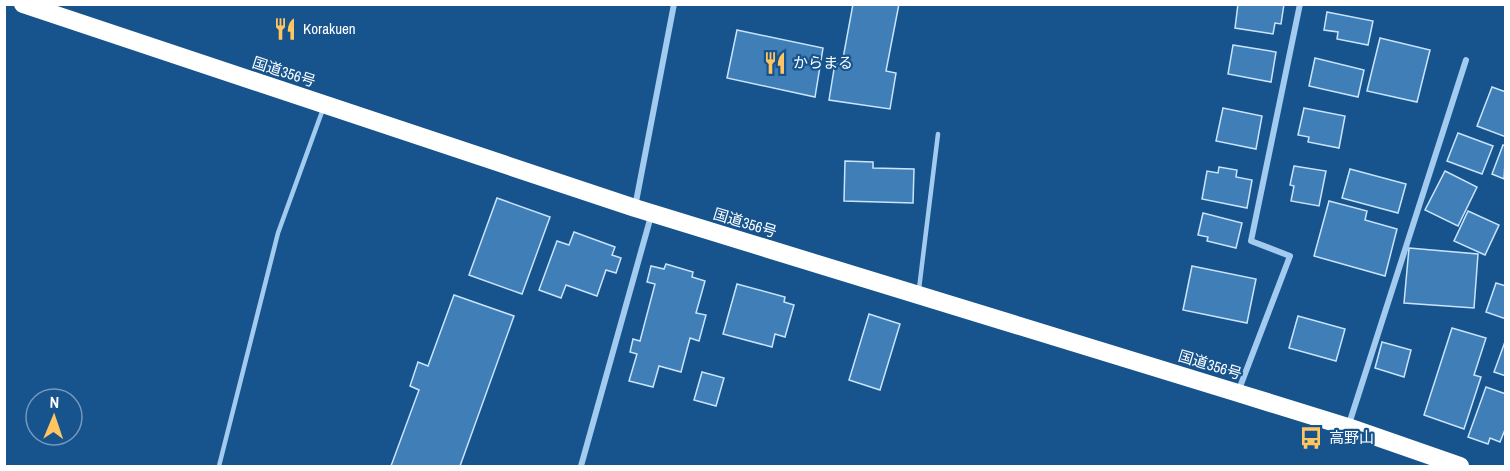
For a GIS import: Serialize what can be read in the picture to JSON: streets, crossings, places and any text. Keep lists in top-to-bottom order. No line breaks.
{"streets":{"highway":["国道356号"]},"places":{"restaurant":["Korakuen","からまる"],"bus stop":["高野山"]},"north":"top"}
